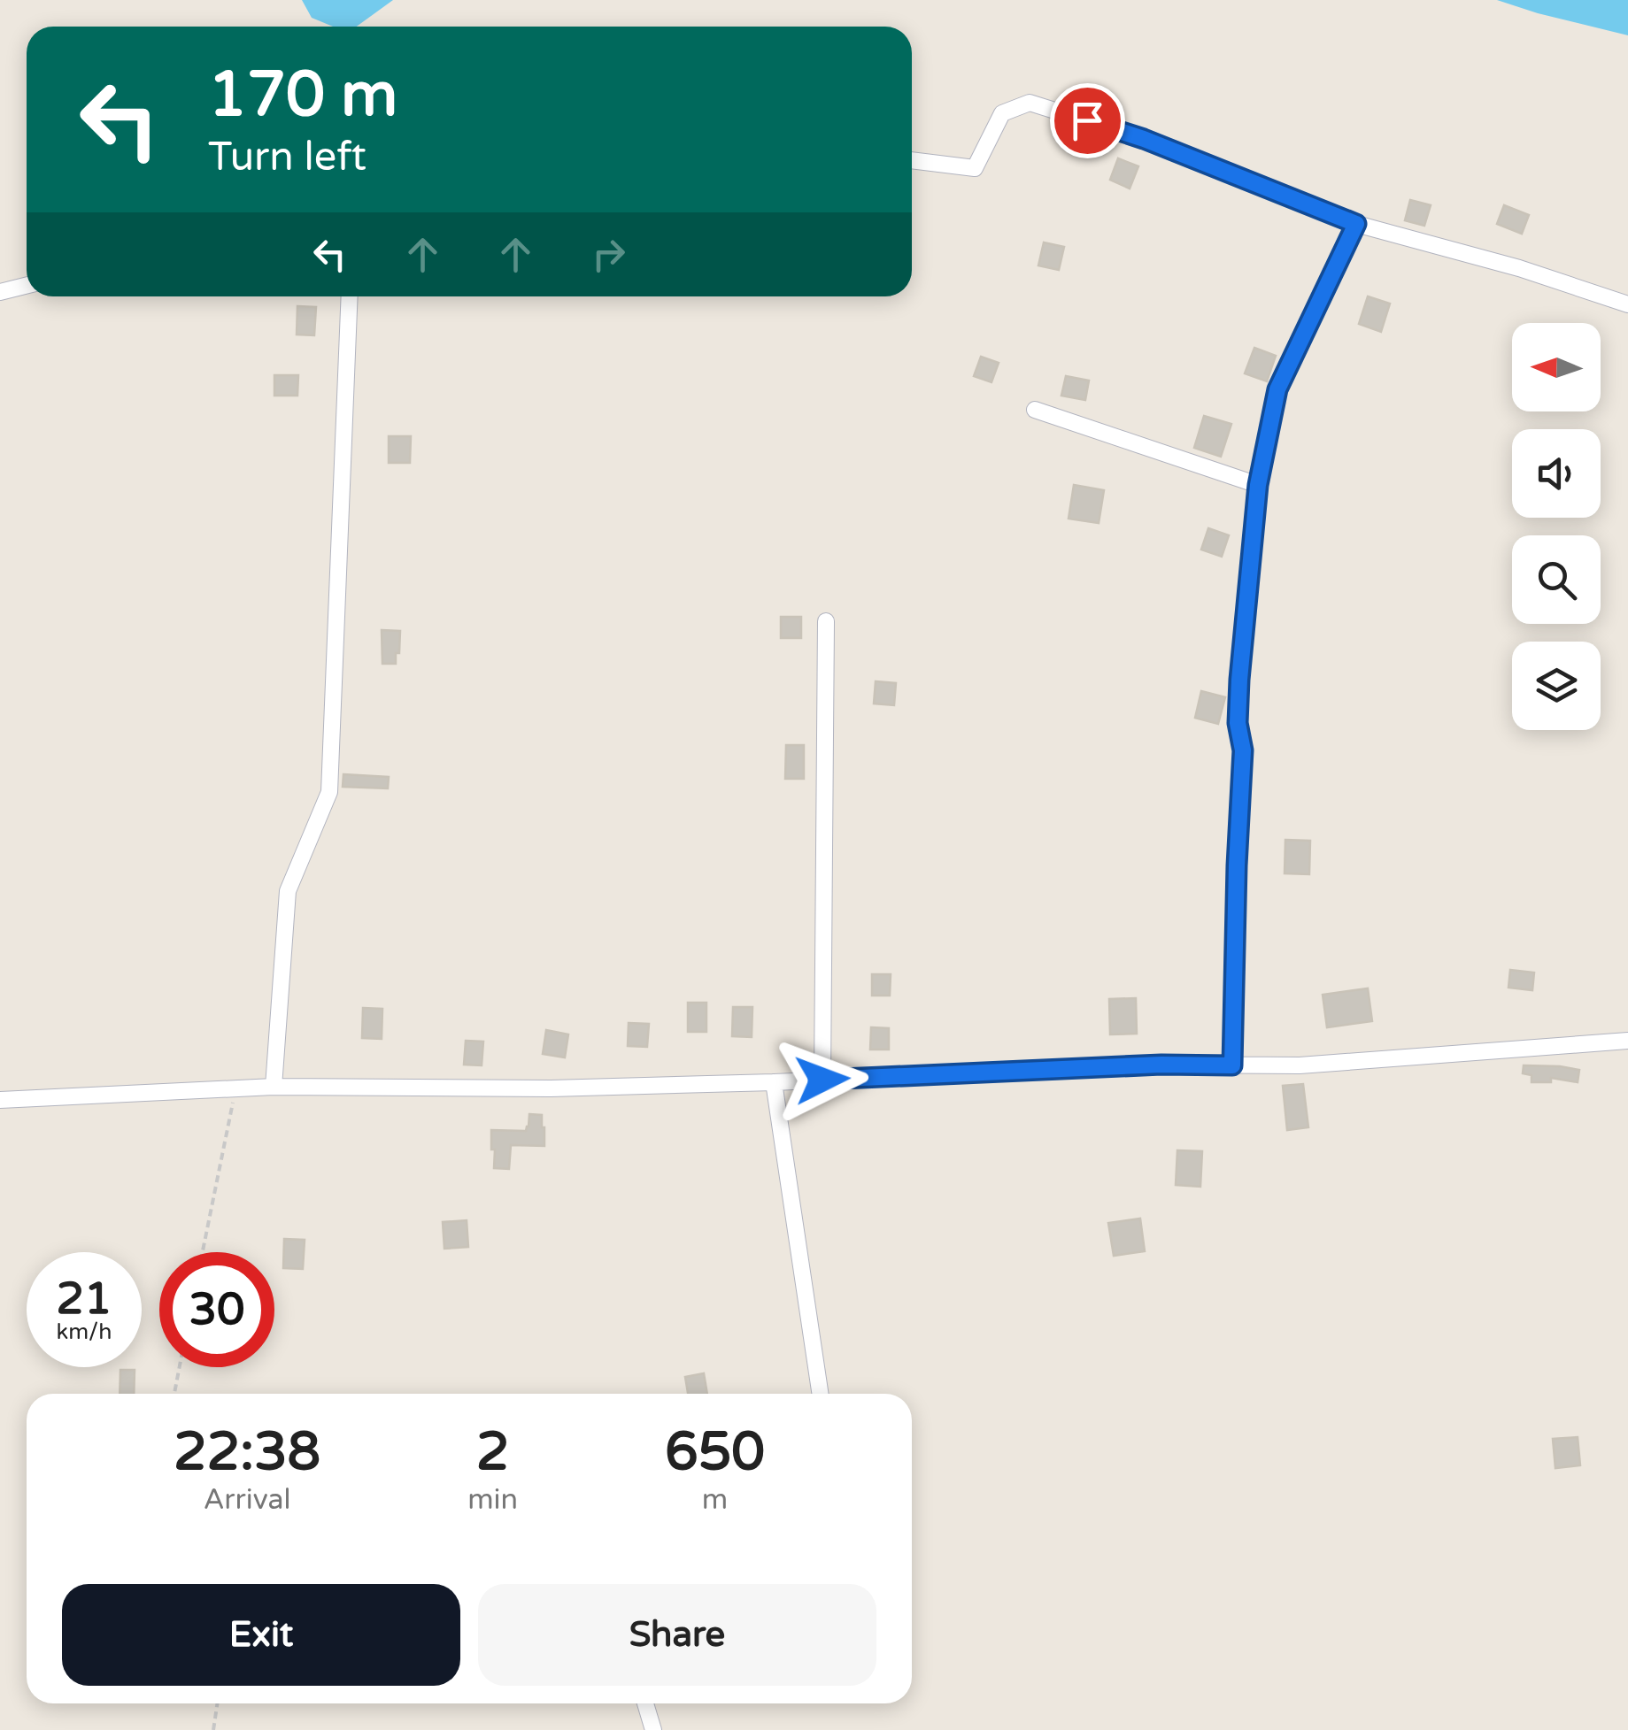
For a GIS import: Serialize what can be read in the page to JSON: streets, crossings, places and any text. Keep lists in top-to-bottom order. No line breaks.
{"north":"left","page":{"turn":["170 m","Turn left"],"speed":"21 km/h","limit":"30","eta":["22:38","Arrival","2","min","650","m"],"buttons":["Exit","Share"]}}
